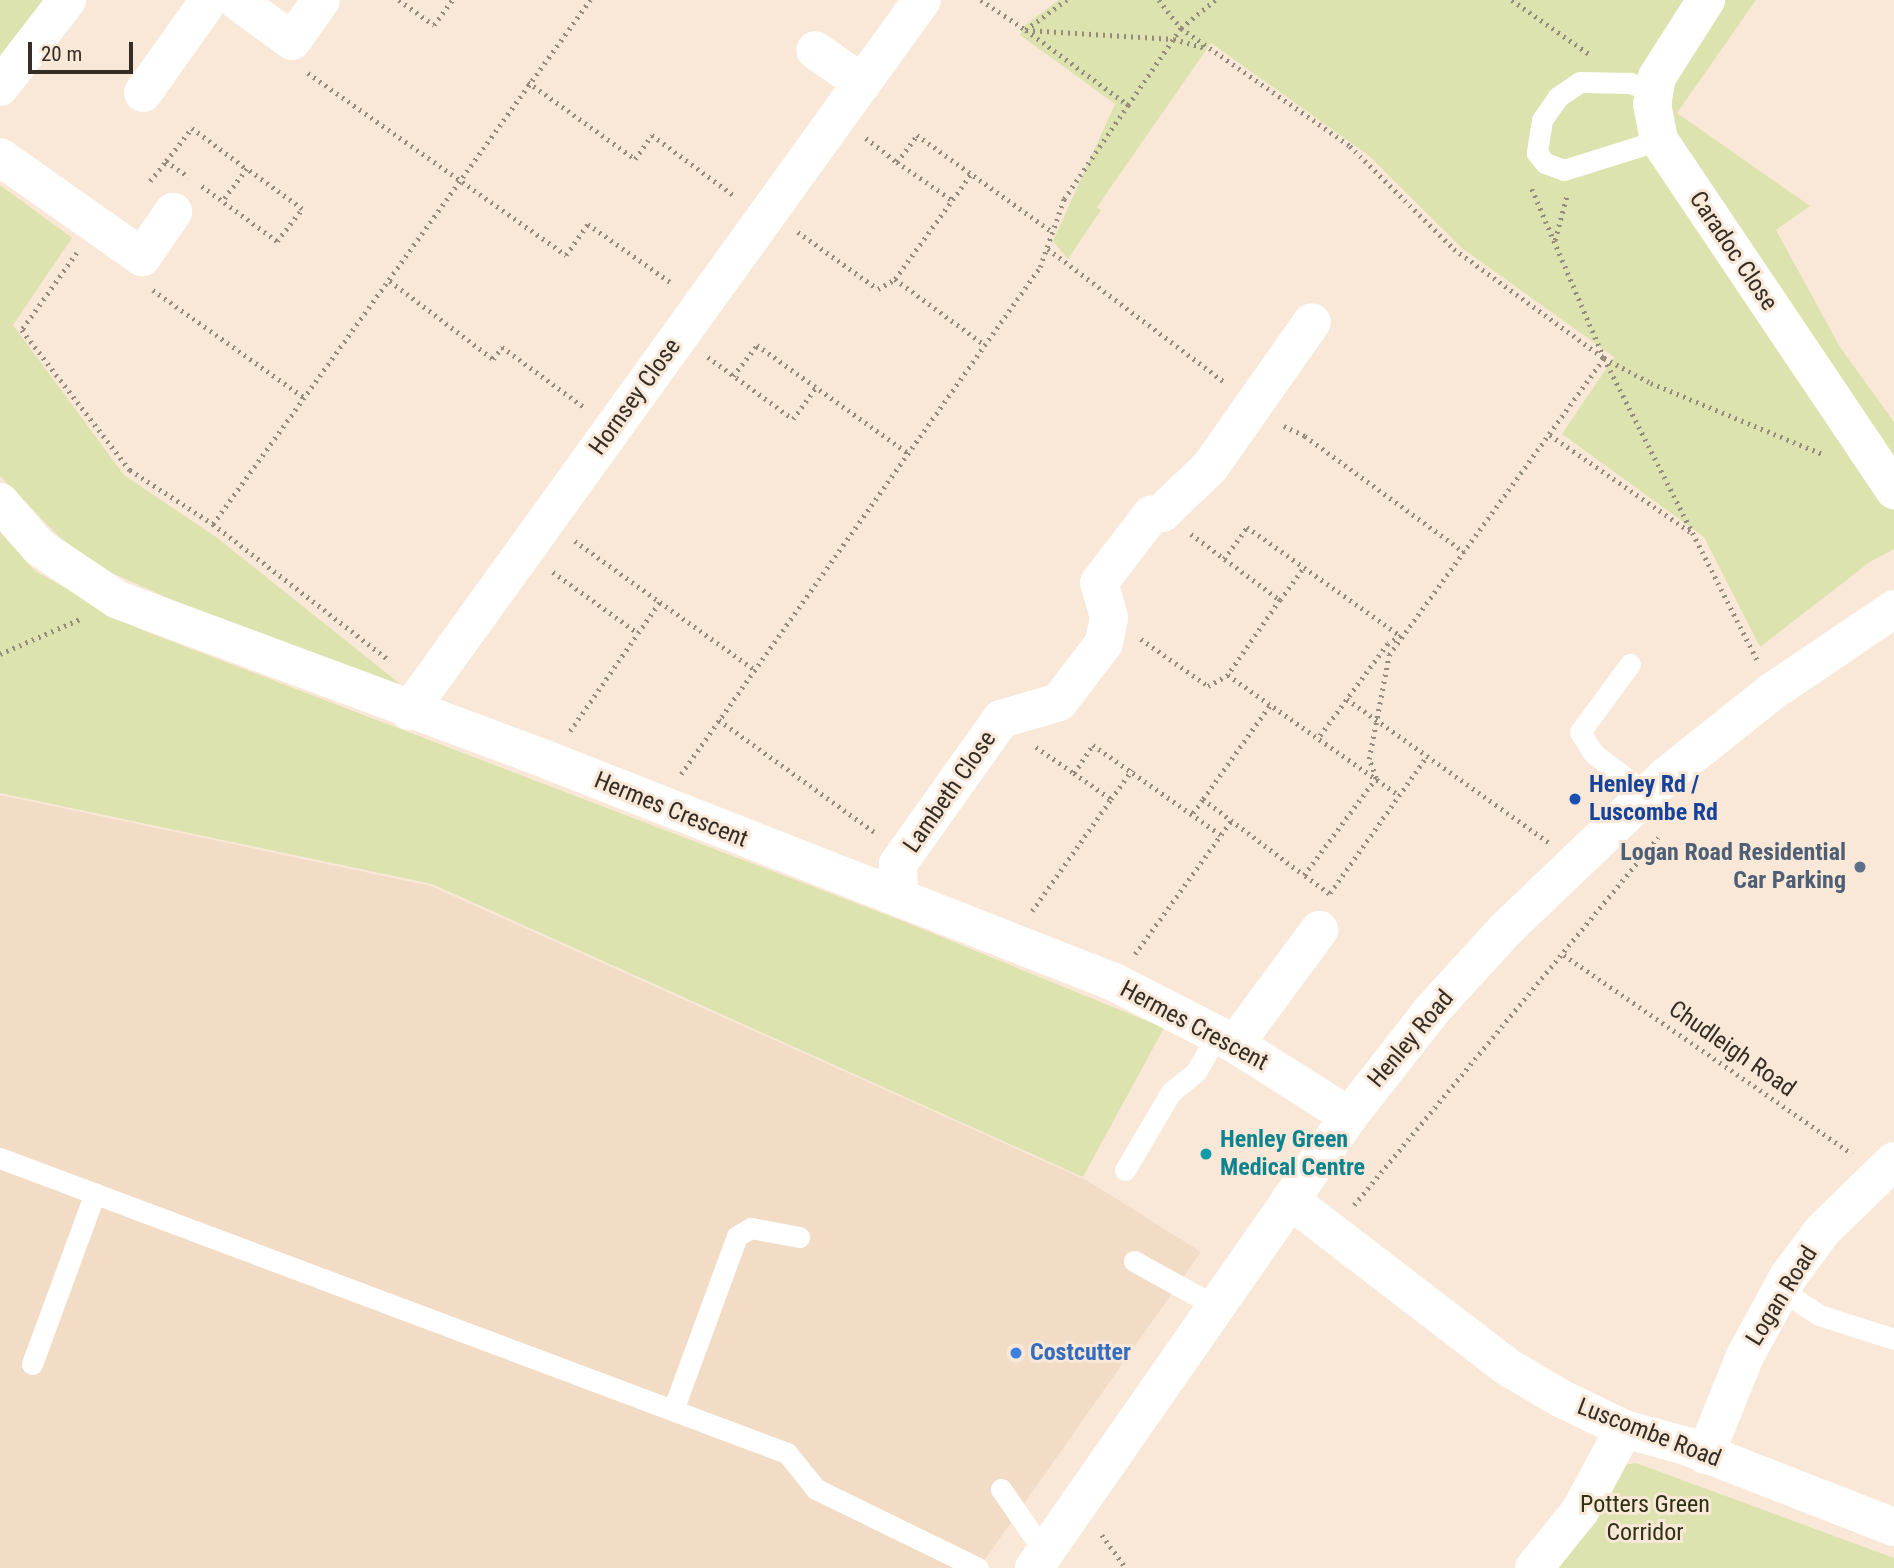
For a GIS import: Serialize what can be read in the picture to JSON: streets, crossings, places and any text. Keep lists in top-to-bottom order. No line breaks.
{"streets":{"street":["Caradoc Close","Hornsey Close","Lambeth Close","Hermes Crescent","Henley Road","Logan Road","Luscombe Road"],"path":["Chudleigh Road"]},"crossings":[["Hornsey Close","Hermes Crescent"],["Lambeth Close","Hermes Crescent"],["Hermes Crescent","Henley Road"],["Henley Road","Luscombe Road"],["Chudleigh Road","Logan Road"],["Logan Road","Luscombe Road"]],"parks":["Potters Green Corridor"],"places":["Henley Rd / Luscombe Rd","Logan Road Residential Car Parking","Henley Green Medical Centre","Costcutter"],"scale_bar":"20 m"}
